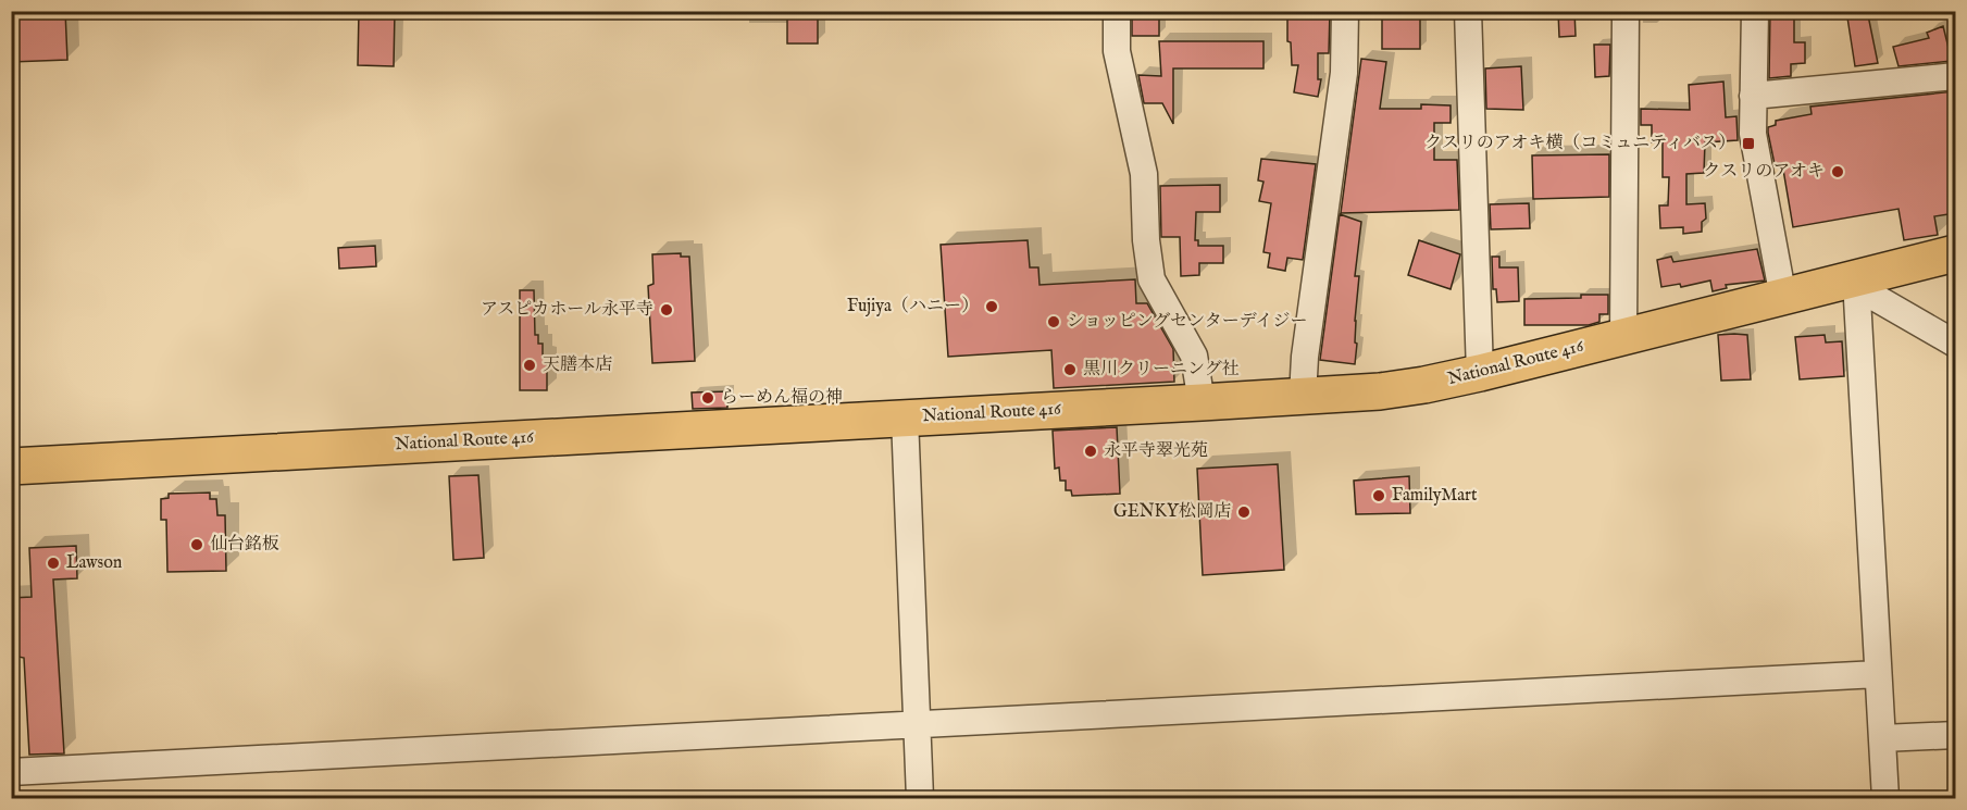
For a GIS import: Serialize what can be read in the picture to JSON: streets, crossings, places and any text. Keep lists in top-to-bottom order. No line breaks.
{"streets":{"highway":["National Route 416"]},"places":{"transit":["クスリのアオキ横（コミュニティバス）"],"other":["クスリのアオキ","Fujiya（ハニー）","アスピカホール永平寺","ショッピングセンターデイジー","天膳本店","黒川クリーニング社","らーめん福の神","永平寺翠光苑","FamilyMart","GENKY松岡店","仙台銘板","Lawson"]}}
